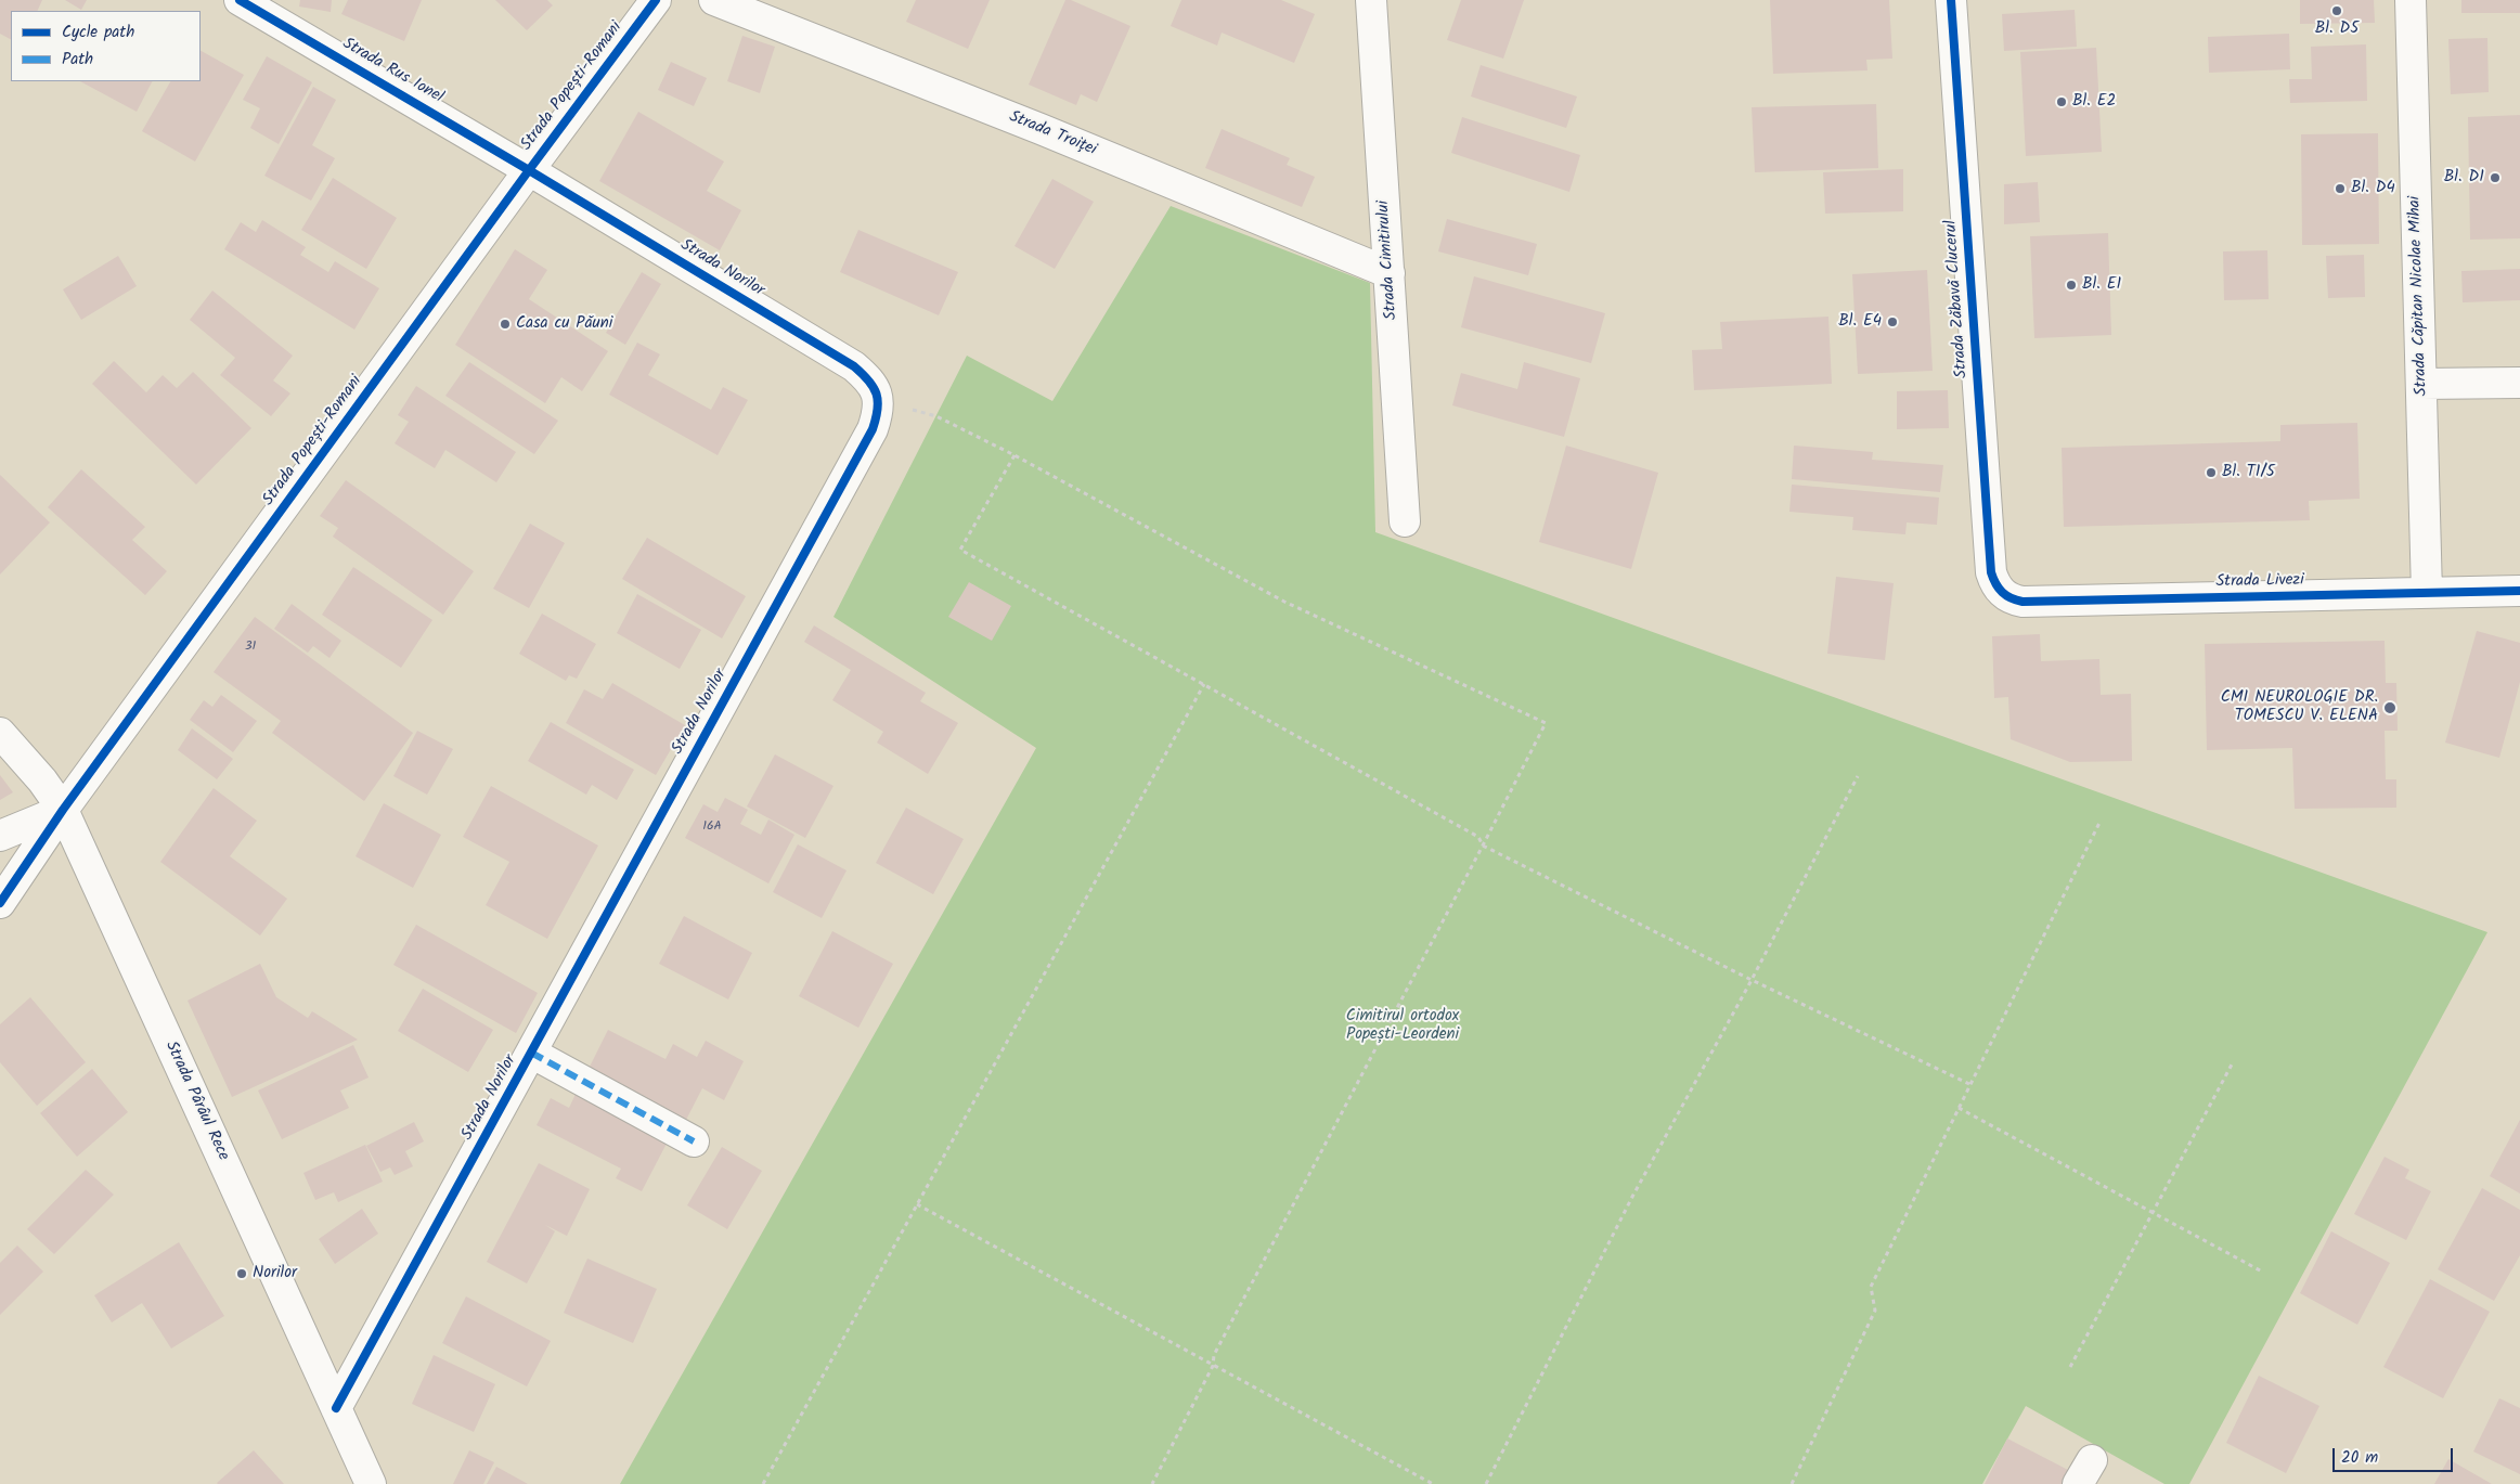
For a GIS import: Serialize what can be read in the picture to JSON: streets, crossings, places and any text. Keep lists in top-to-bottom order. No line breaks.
{"streets":{"street":["Strada Rus Ionel","Strada Popești-Romani","Strada Troiței","Strada Cimitirului","Strada Norilor","Strada Căpitan Nicolae Mihai","Strada Zăbavă Clucerul","Strada Livezi","Strada Pârâul Rece"]},"crossings":[["Strada Rus Ionel","Strada Popești-Romani"],["Strada Rus Ionel","Strada Norilor"],["Strada Popești-Romani","Strada Norilor"],["Strada Popești-Romani","Strada Pârâul Rece"],["Strada Troiței","Strada Cimitirului"],["Strada Norilor","Strada Pârâul Rece"],["Strada Căpitan Nicolae Mihai","Strada Livezi"],["Strada Zăbavă Clucerul","Strada Livezi"]],"parks":["Cimitirul ortodox Popești-Leordeni"],"places":["Bl. D5","Bl. E2","Bl. D1","Bl. D4","Bl. E1","Bl. E4","Casa cu Păuni","Bl. T1/5","CMI NEUROLOGIE DR. TOMESCU V. ELENA","Norilor"],"house_numbers":["31","16A"],"legend":["Cycle path","Path"],"scale_bar":"20 m"}
